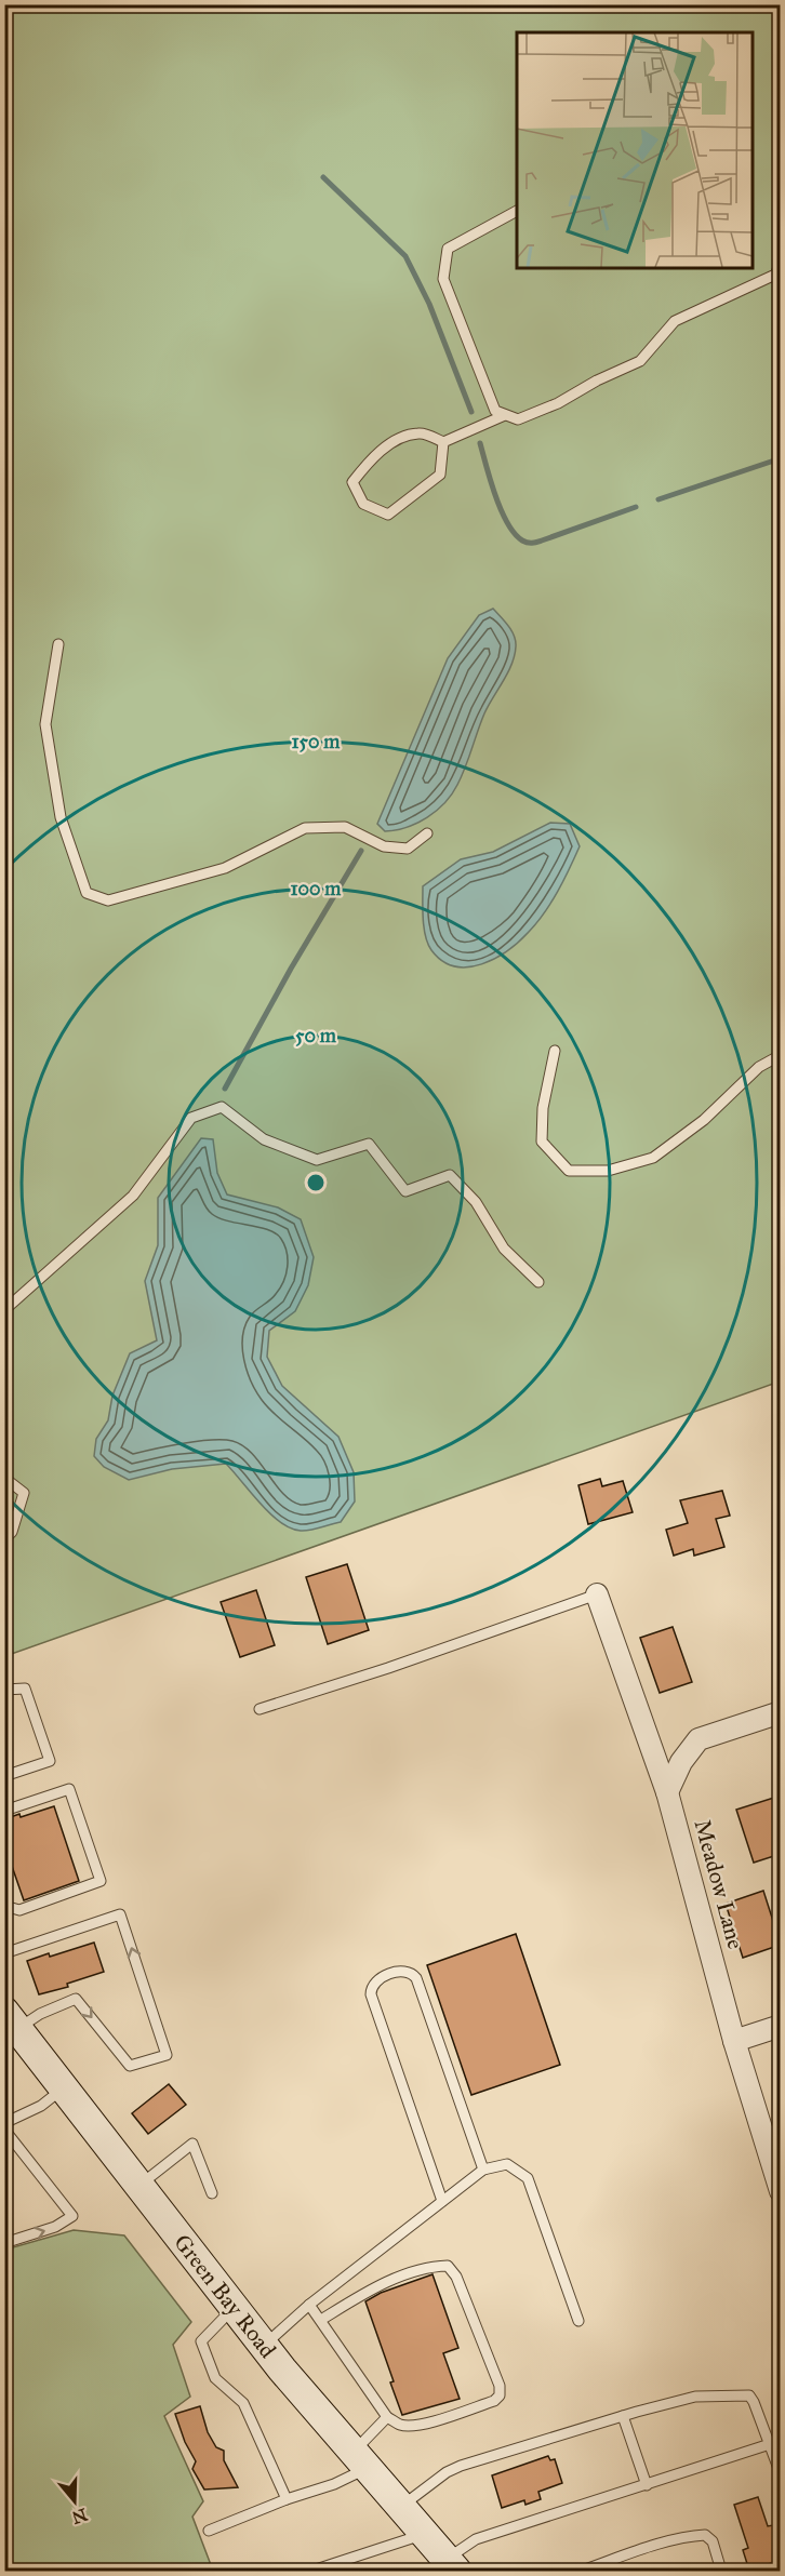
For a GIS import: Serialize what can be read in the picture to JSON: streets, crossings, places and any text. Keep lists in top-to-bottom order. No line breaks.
{"streets":{"main road":["Green Bay Road"],"street":["Meadow Lane"]},"north":"bottom","rings":["150 m","100 m","50 m"]}
